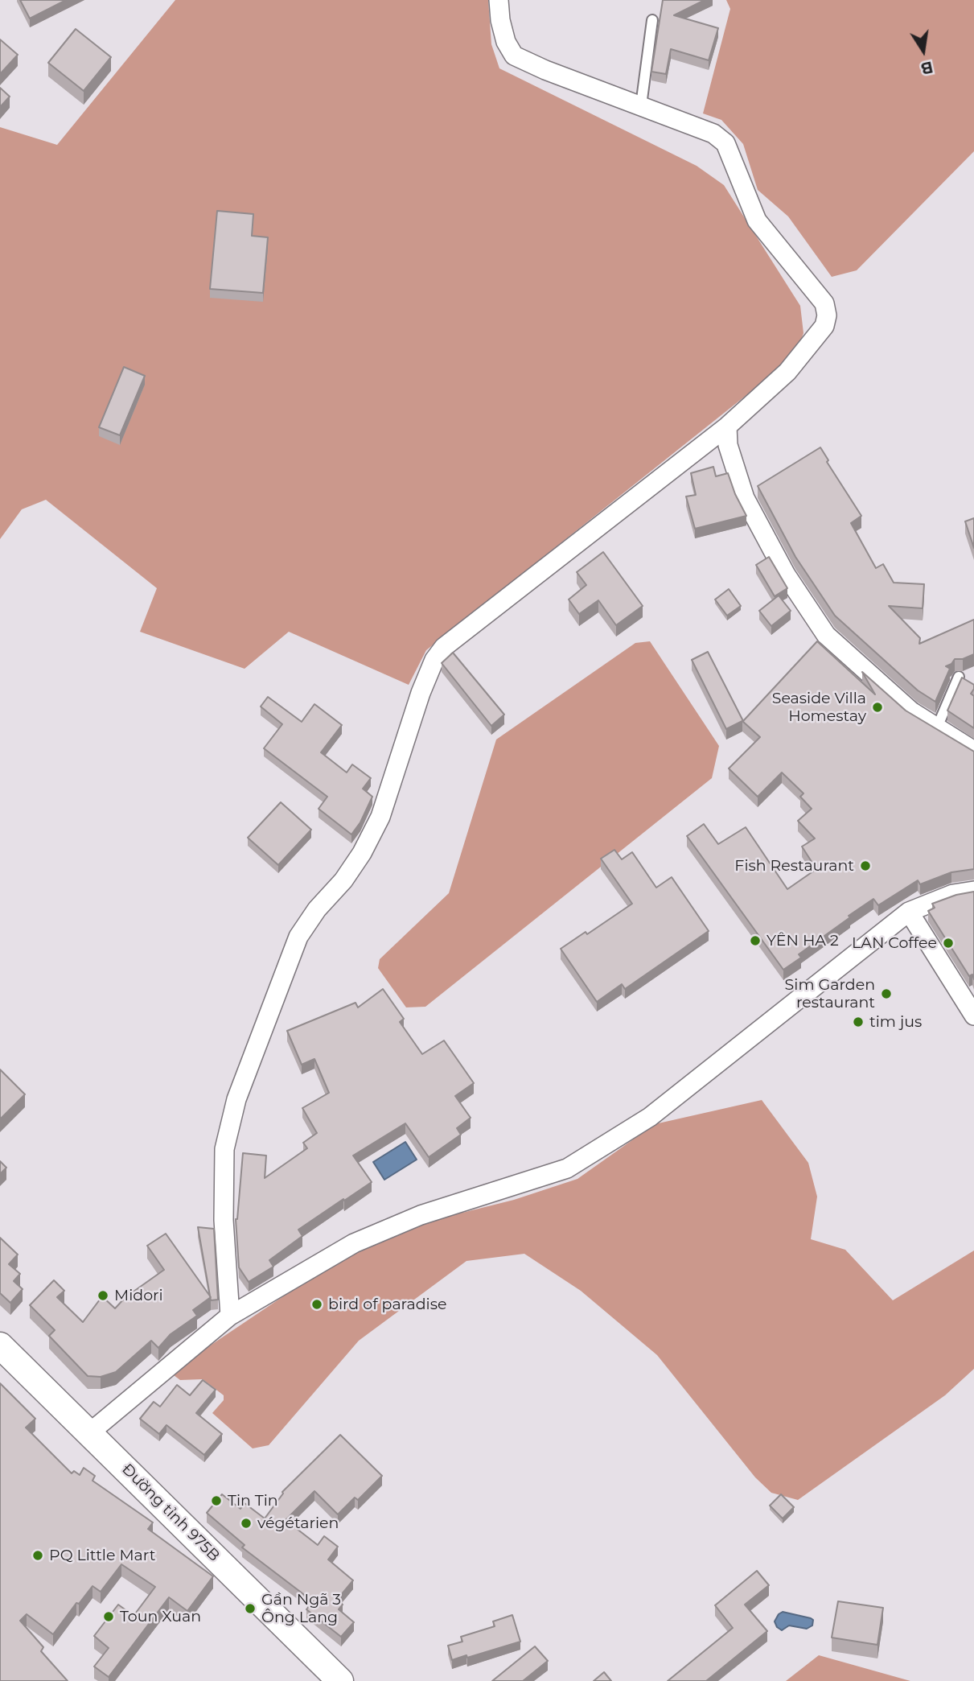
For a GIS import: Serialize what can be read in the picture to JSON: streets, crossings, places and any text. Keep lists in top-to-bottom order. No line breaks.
{"streets":{"main road":["Đường tỉnh 975B"]},"places":["Seaside Villa Homestay","Fish Restaurant","YÊN HA 2","LAN Coffee","Sim Garden restaurant","tim jus","Midori","bird of paradise","Tin Tin","végétarien","PQ Little Mart","Gần Ngã 3 Ông Lang","Toun Xuan"],"north":"bottom"}
